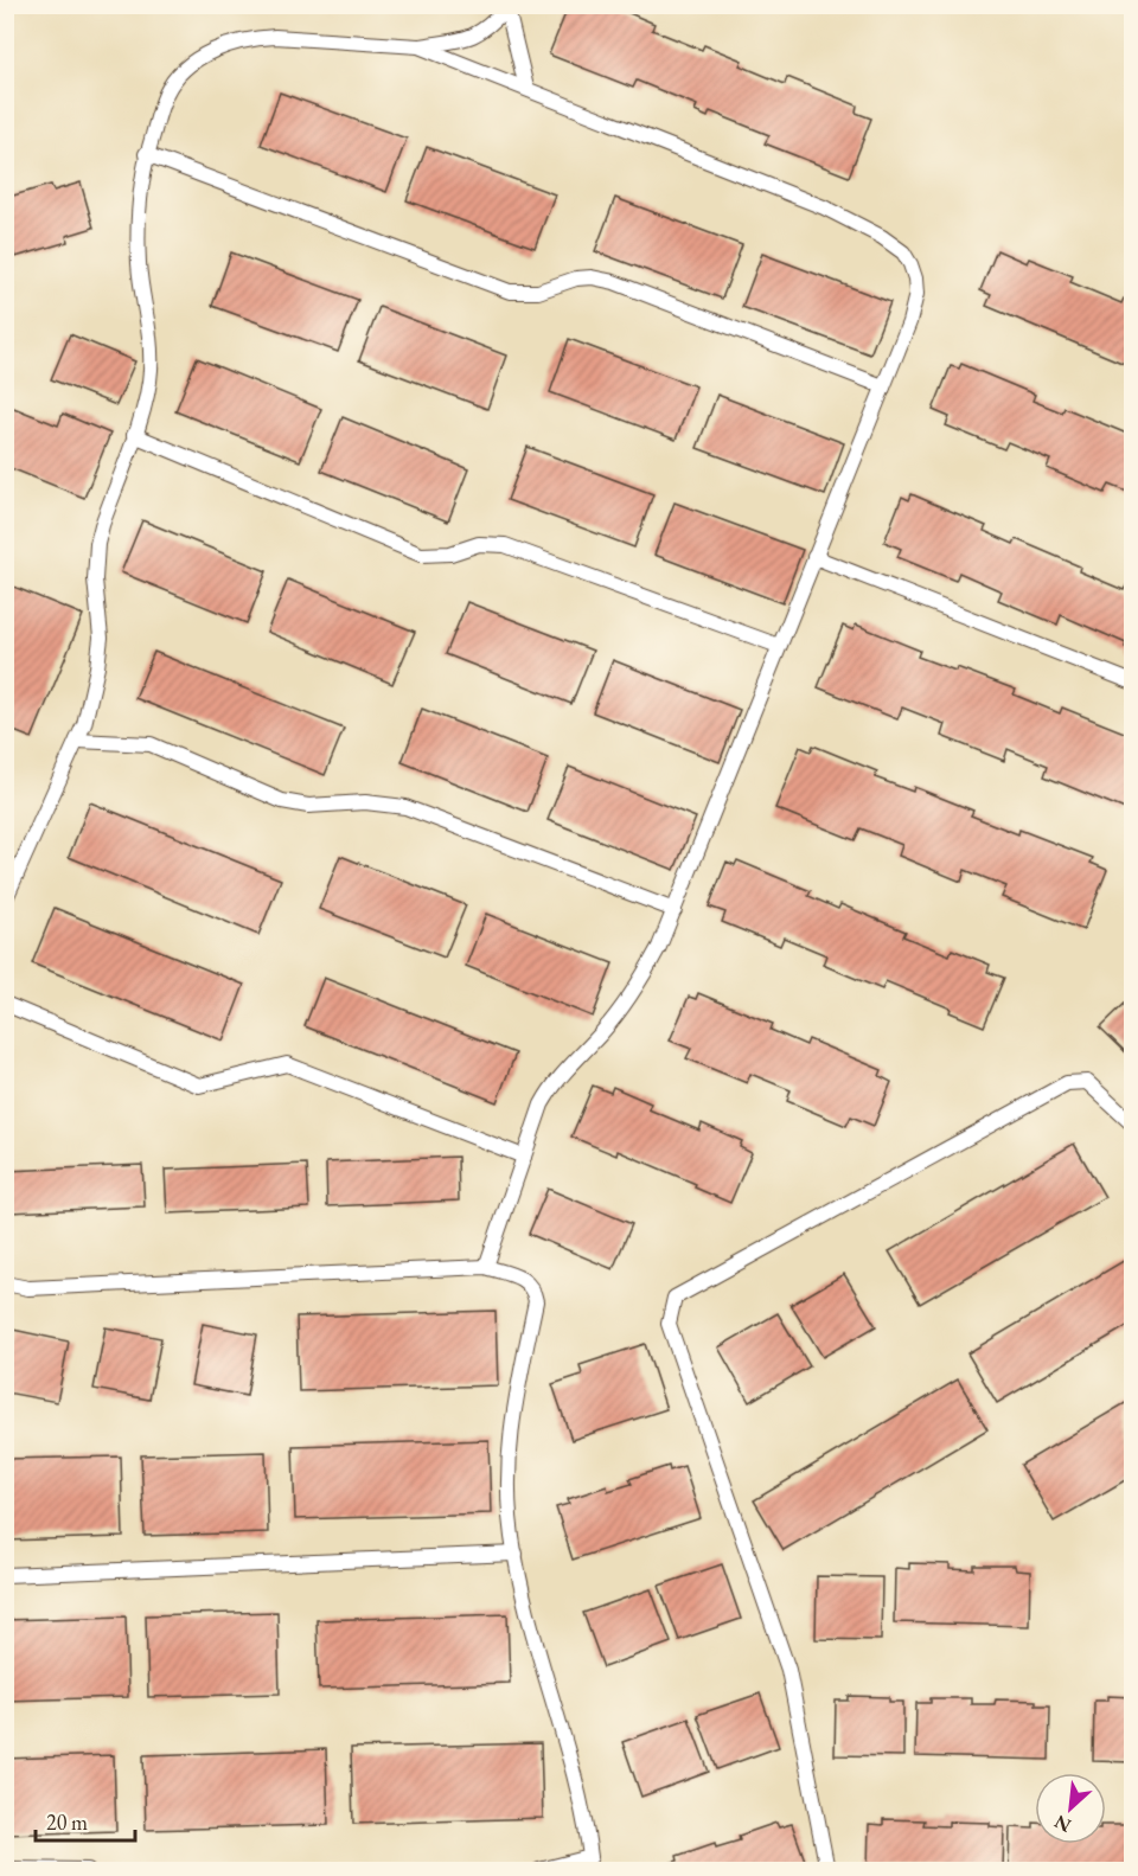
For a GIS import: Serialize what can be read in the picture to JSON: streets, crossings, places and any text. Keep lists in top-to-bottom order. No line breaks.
{"scale_bar":"20 m","north":"bottom left"}
